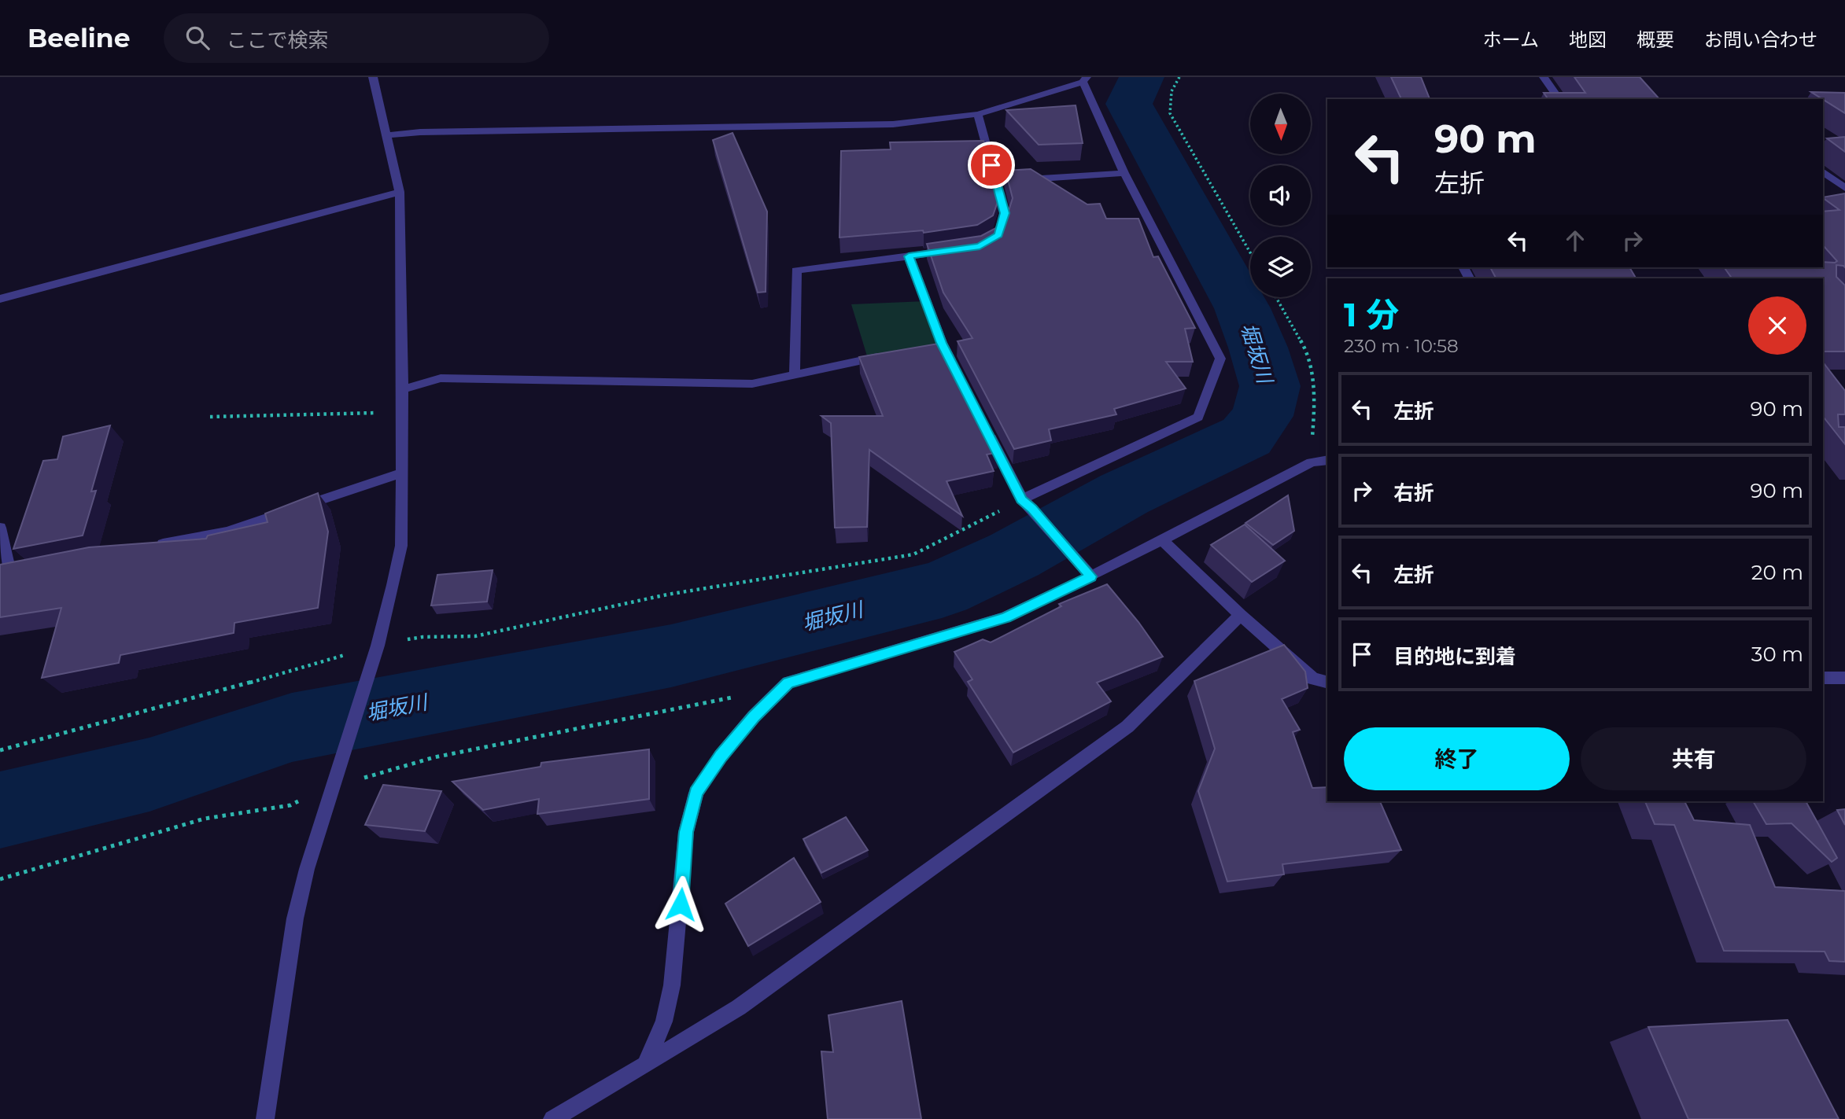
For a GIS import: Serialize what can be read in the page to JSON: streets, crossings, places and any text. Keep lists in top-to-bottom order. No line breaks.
{"water":["堀坂川"],"north":"bottom","page":{"header":"Beeline","search":"ここで検索","nav":["ホーム","地図","概要","お問い合わせ"],"turn":["90 m","左折"],"heading":["1 分","230 m · 10:58"],"list":[{"name":"左折","value":"90 m"},{"name":"右折","value":"90 m"},{"name":"左折","value":"20 m"},{"name":"目的地に到着","value":"30 m"}],"buttons":["終了","共有"]}}
